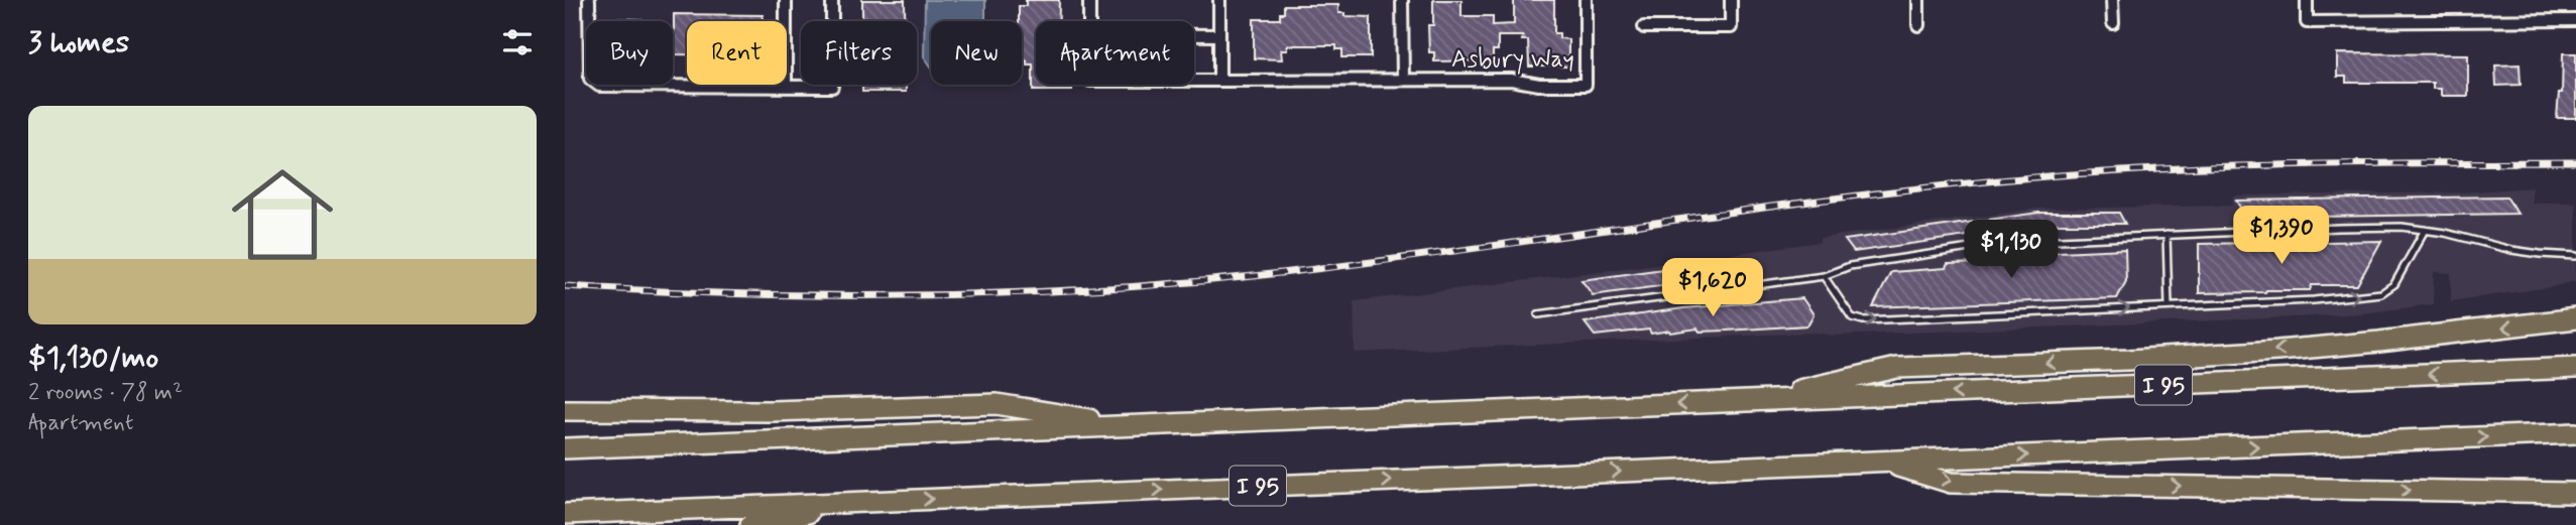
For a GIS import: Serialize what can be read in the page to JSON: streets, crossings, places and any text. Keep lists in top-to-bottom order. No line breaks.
{"streets":{"highway":["I 95"],"street":["Asbury Way"]},"page":{"heading":"3 homes","chip":["Buy","Rent","Filters","New","Apartment"],"list":[{"name":"$1,130/mo","note":"2 rooms · 78 m² · Apartment"}],"price":["$1,390","$1,130","$1,620"]}}
